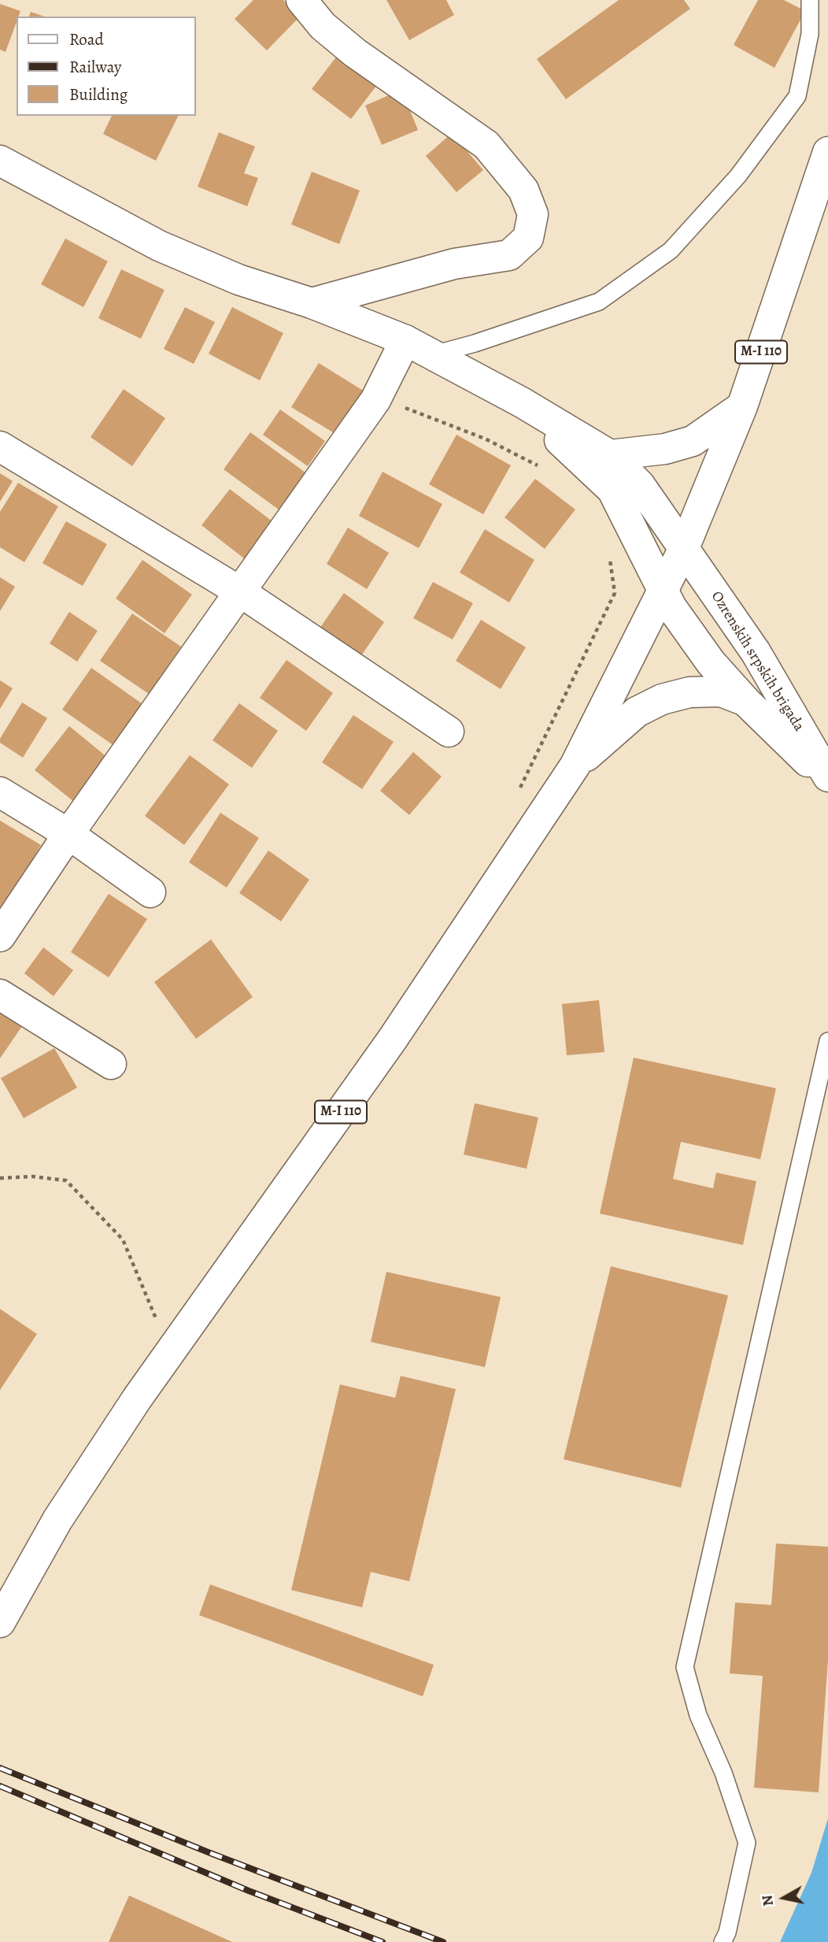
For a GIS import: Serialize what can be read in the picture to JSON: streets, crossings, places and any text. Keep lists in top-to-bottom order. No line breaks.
{"streets":{"main road":["M-I 110","Ozrenskih srpskih brigada"]},"crossings":[["M-I 110","Ozrenskih srpskih brigada"]],"legend":["Road","Railway","Building"],"north":"left"}
